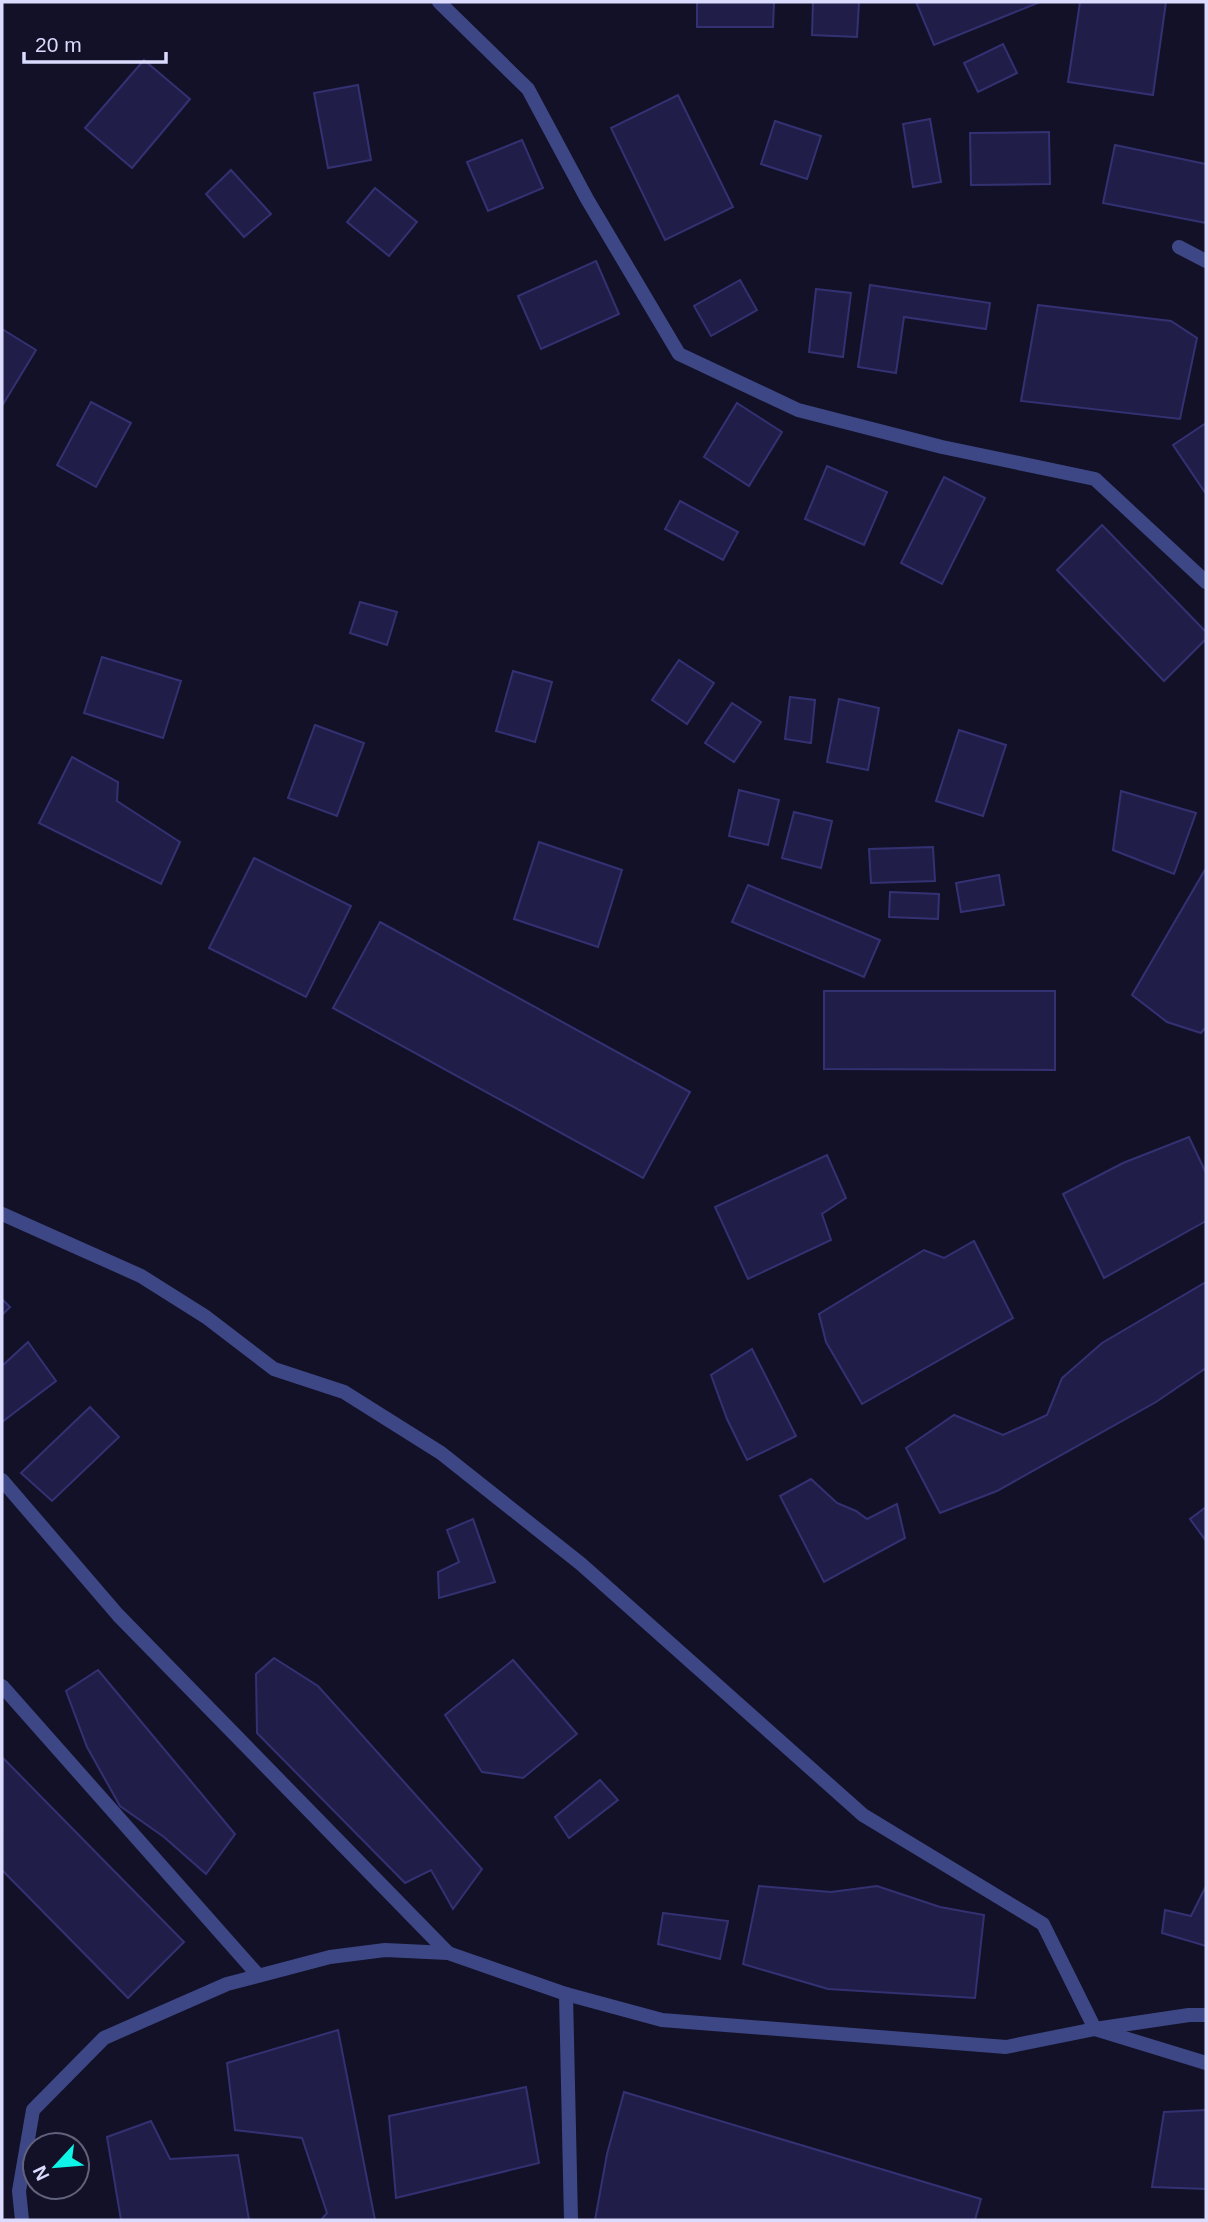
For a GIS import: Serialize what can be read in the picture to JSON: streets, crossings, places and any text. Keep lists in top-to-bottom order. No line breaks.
{"scale_bar":"20 m","north":"bottom left"}
